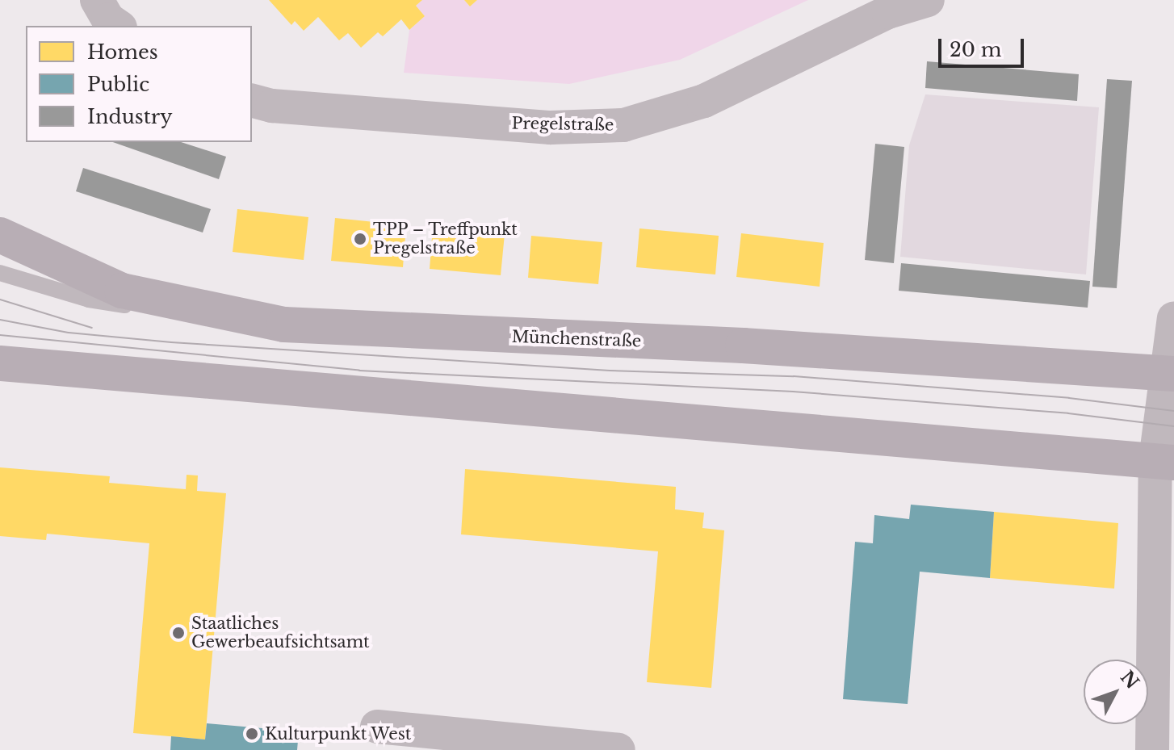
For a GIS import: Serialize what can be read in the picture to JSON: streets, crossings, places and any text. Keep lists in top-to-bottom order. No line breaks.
{"streets":{"main road":["Münchenstraße"],"street":["Pregelstraße"]},"places":["TPP – Treffpunkt Pregelstraße","Staatliches Gewerbeaufsichtsamt","Kulturpunkt West"],"legend":["Homes","Public","Industry"],"scale_bar":"20 m","north":"top right"}
